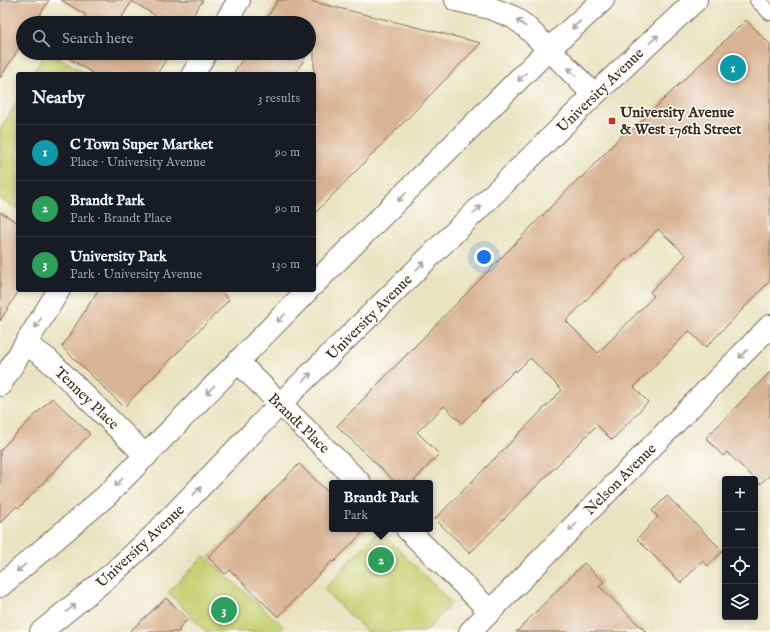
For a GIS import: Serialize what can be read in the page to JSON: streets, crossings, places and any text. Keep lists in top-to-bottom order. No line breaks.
{"streets":{"main road":["University Avenue","Tenney Place","Brandt Place","Nelson Avenue"]},"crossings":[["University Avenue","Brandt Place"]],"one_way":["Nelson Avenue"],"places":{"transit":["University Avenue & West 176th Street"]},"page":{"search":"Search here","pins":["1","2","3"],"heading":["Nearby","3 results"],"list":[{"mark":"1","name":"C Town Super Martket","note":"Place · University Avenue","value":"90 m"},{"mark":"2","name":"Brandt Park","note":"Park · Brandt Place","value":"90 m"},{"mark":"3","name":"University Park","note":"Park · University Avenue","value":"130 m"}],"map_buttons":["+","−"],"popup":["Brandt Park","Park"]}}
